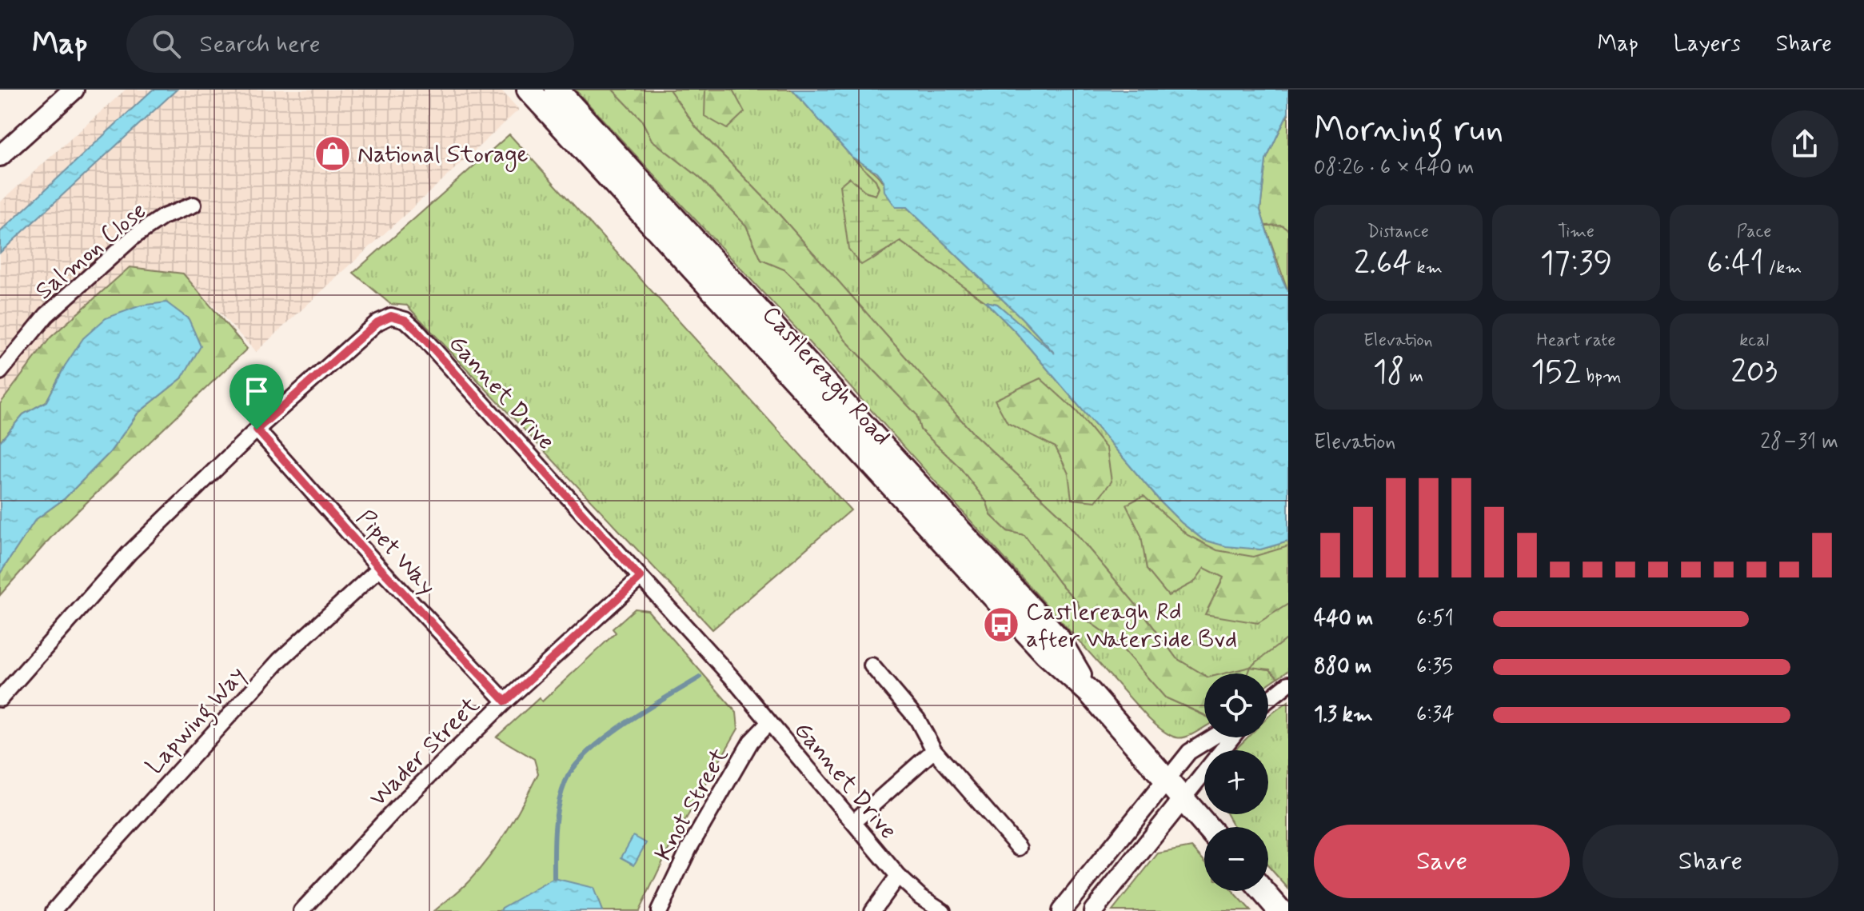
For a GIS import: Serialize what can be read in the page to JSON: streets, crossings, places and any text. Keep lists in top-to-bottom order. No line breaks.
{"streets":{"main road":["Castlereagh Road"],"street":["Salmon Close","Gannet Drive","Pipet Way","Lapwing Way","Wader Street","Knot Street"]},"crossings":[["Gannet Drive","Pipet Way"],["Gannet Drive","Wader Street"],["Gannet Drive","Knot Street"],["Pipet Way","Lapwing Way"],["Pipet Way","Wader Street"]],"places":{"shop":["National Storage"],"bus stop":["Castlereagh Rd after Waterside Bvd"]},"page":{"header":"Map","search":"Search here","nav":["Map","Layers","Share"],"heading":["Morning run","08:26 · 6 × 440 m"],"stats":[["Distance","2.64 km"],["Time","17:39"],["Pace","6:41 /km"],["Elevation","18 m"],["Heart rate","152 bpm"],["kcal","203"]],"chart":["Elevation","28–31 m"],"list":[{"name":"440 m","note":"6:51"},{"name":"880 m","note":"6:35"},{"name":"1.3 km","note":"6:34"}],"map_buttons":["+","−"],"buttons":["Save","Share"]}}
